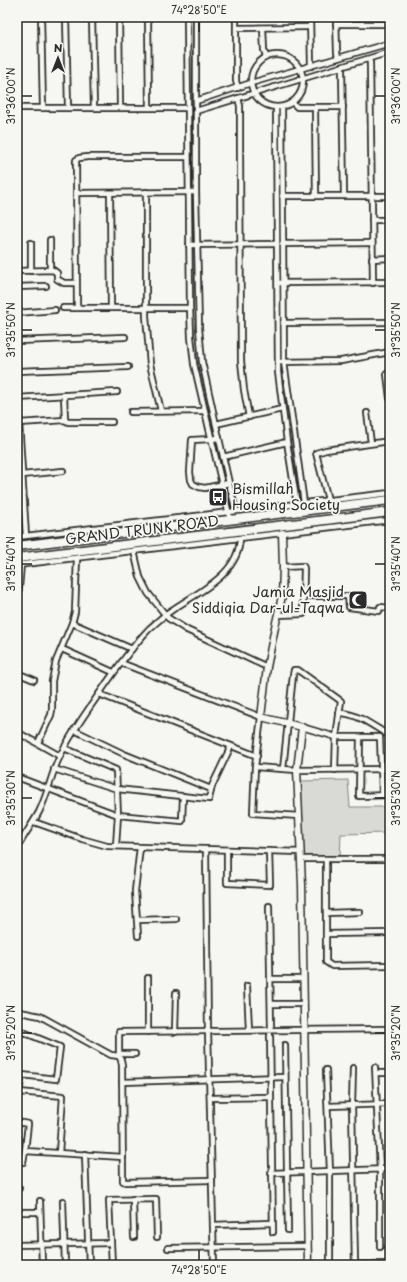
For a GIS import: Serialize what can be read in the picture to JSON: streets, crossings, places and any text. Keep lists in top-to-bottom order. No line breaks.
{"streets":{"highway":["GRAND TRUNK ROAD"]},"places":{"bus stop":["Bismillah Housing Society"],"mosque":["Jamia Masjid Siddiqia Dar-ul-Taqwa"]},"north":"top","coordinates":["74°28'50\"E","31°36'00\"N","31°35'50\"N","31°35'40\"N","31°35'30\"N","31°35'20\"N"]}
